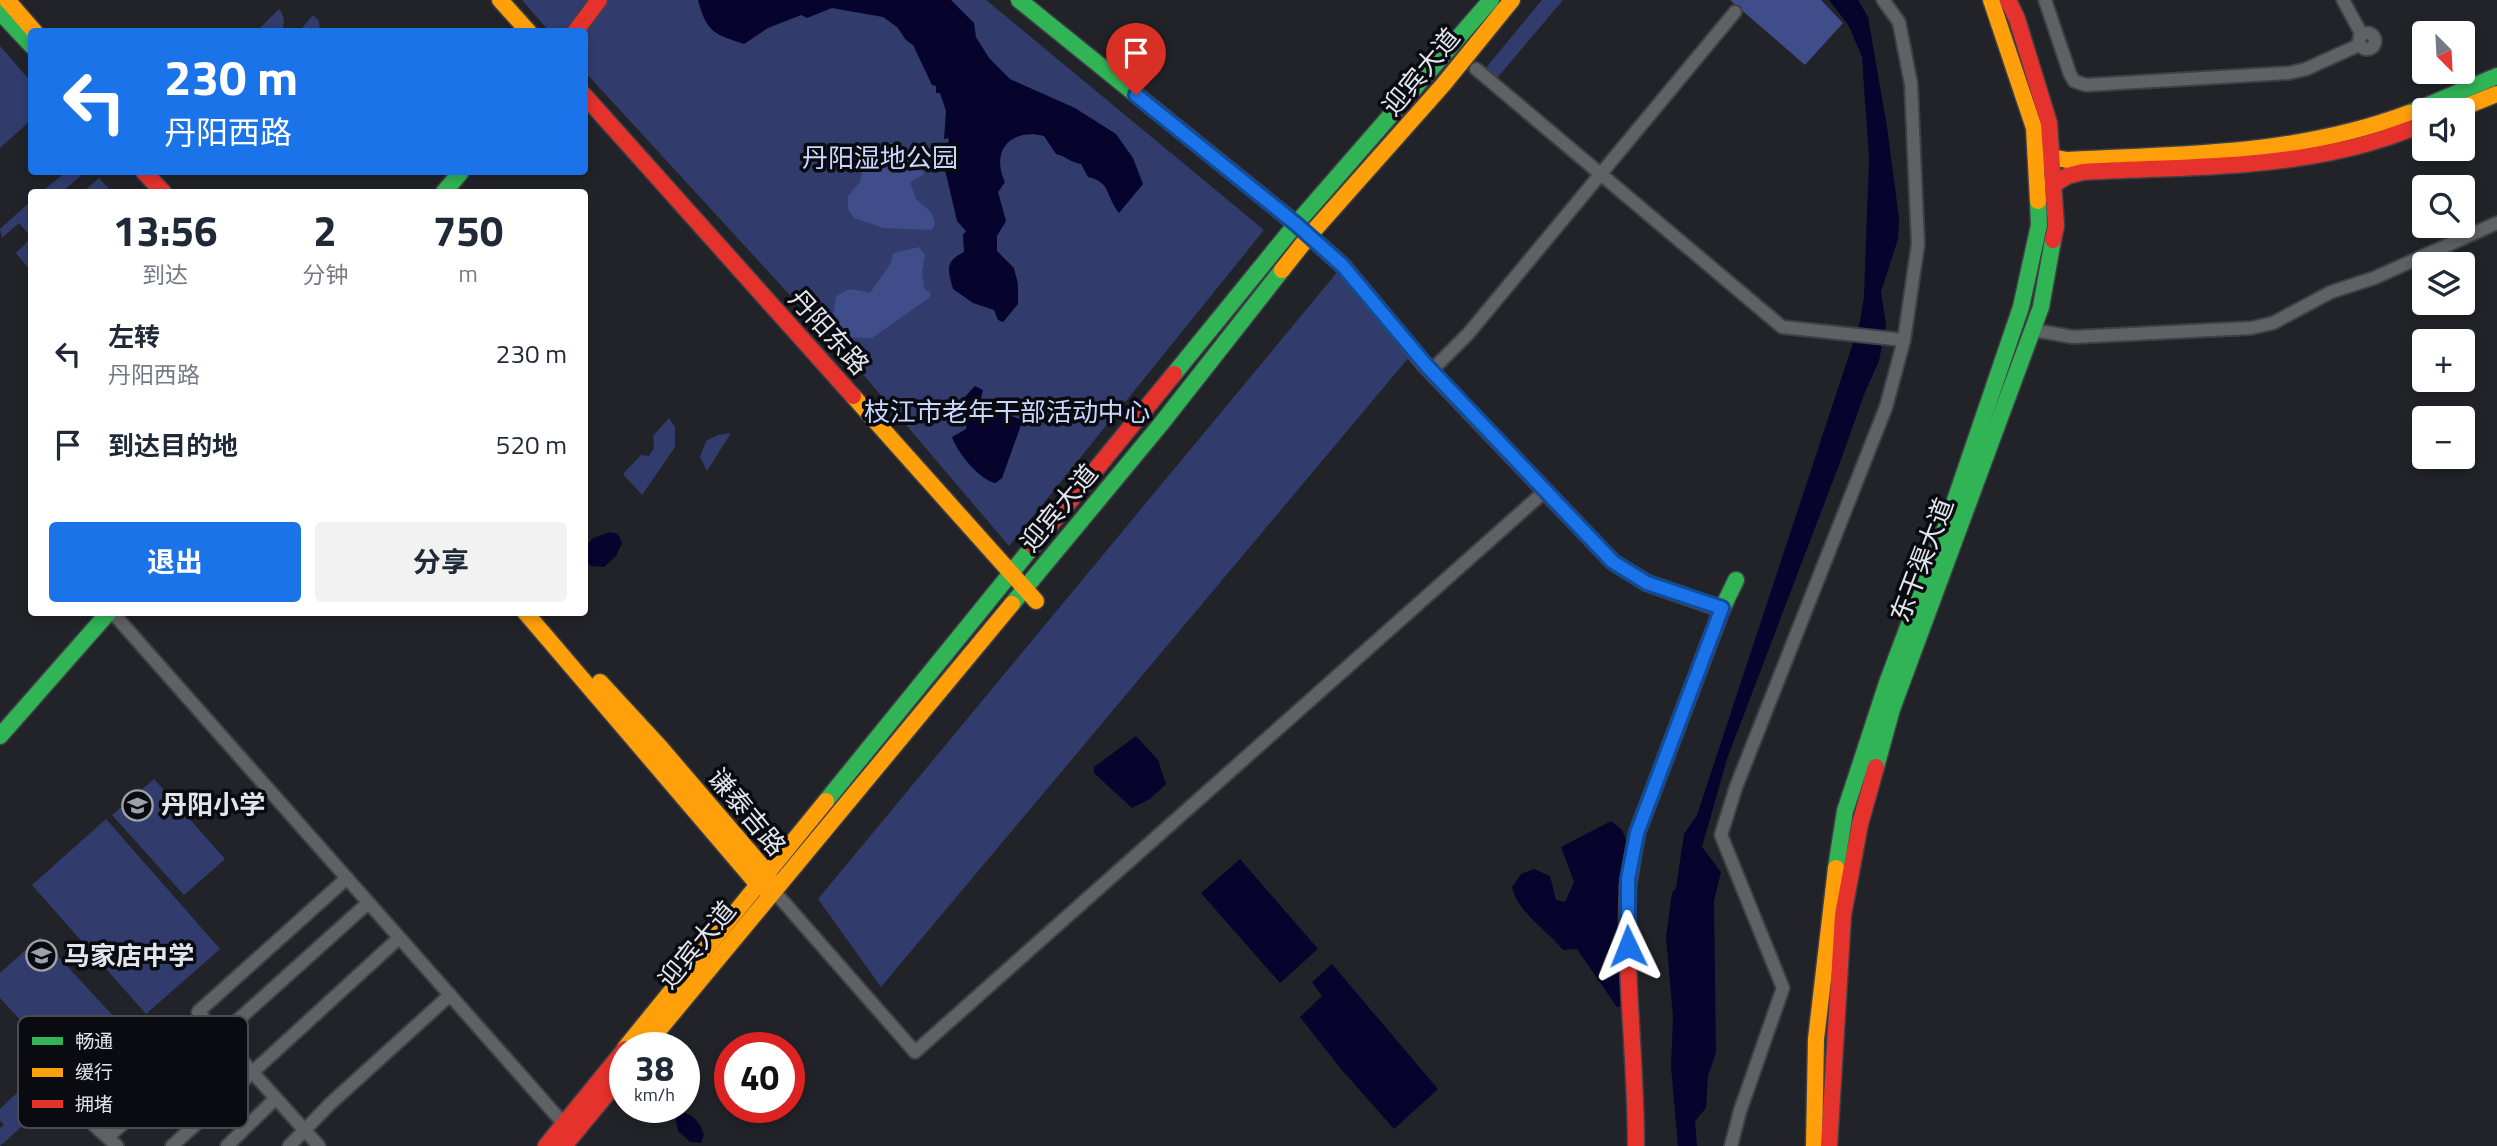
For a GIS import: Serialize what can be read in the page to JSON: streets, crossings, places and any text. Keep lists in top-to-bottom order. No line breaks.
{"streets":{"main road":["迎宾大道","丹阳东路","东干渠大道","谦泰吉路"]},"crossings":[["迎宾大道","丹阳东路"],["迎宾大道","谦泰吉路"]],"parks":["丹阳湿地公园","枝江市老年干部活动中心"],"places":{"school or university":["丹阳小学","马家店中学"]},"legend":["畅通","缓行","拥堵"],"north":"bottom right","page":{"map_buttons":["+","−"],"turn":["230 m","丹阳西路"],"eta":["13:56","到达","2","分钟","750","m"],"list":[{"name":"左转","note":"丹阳西路","value":"230 m"},{"name":"到达目的地","value":"520 m"}],"buttons":["退出","分享"],"speed":"38 km/h","limit":"40"}}
